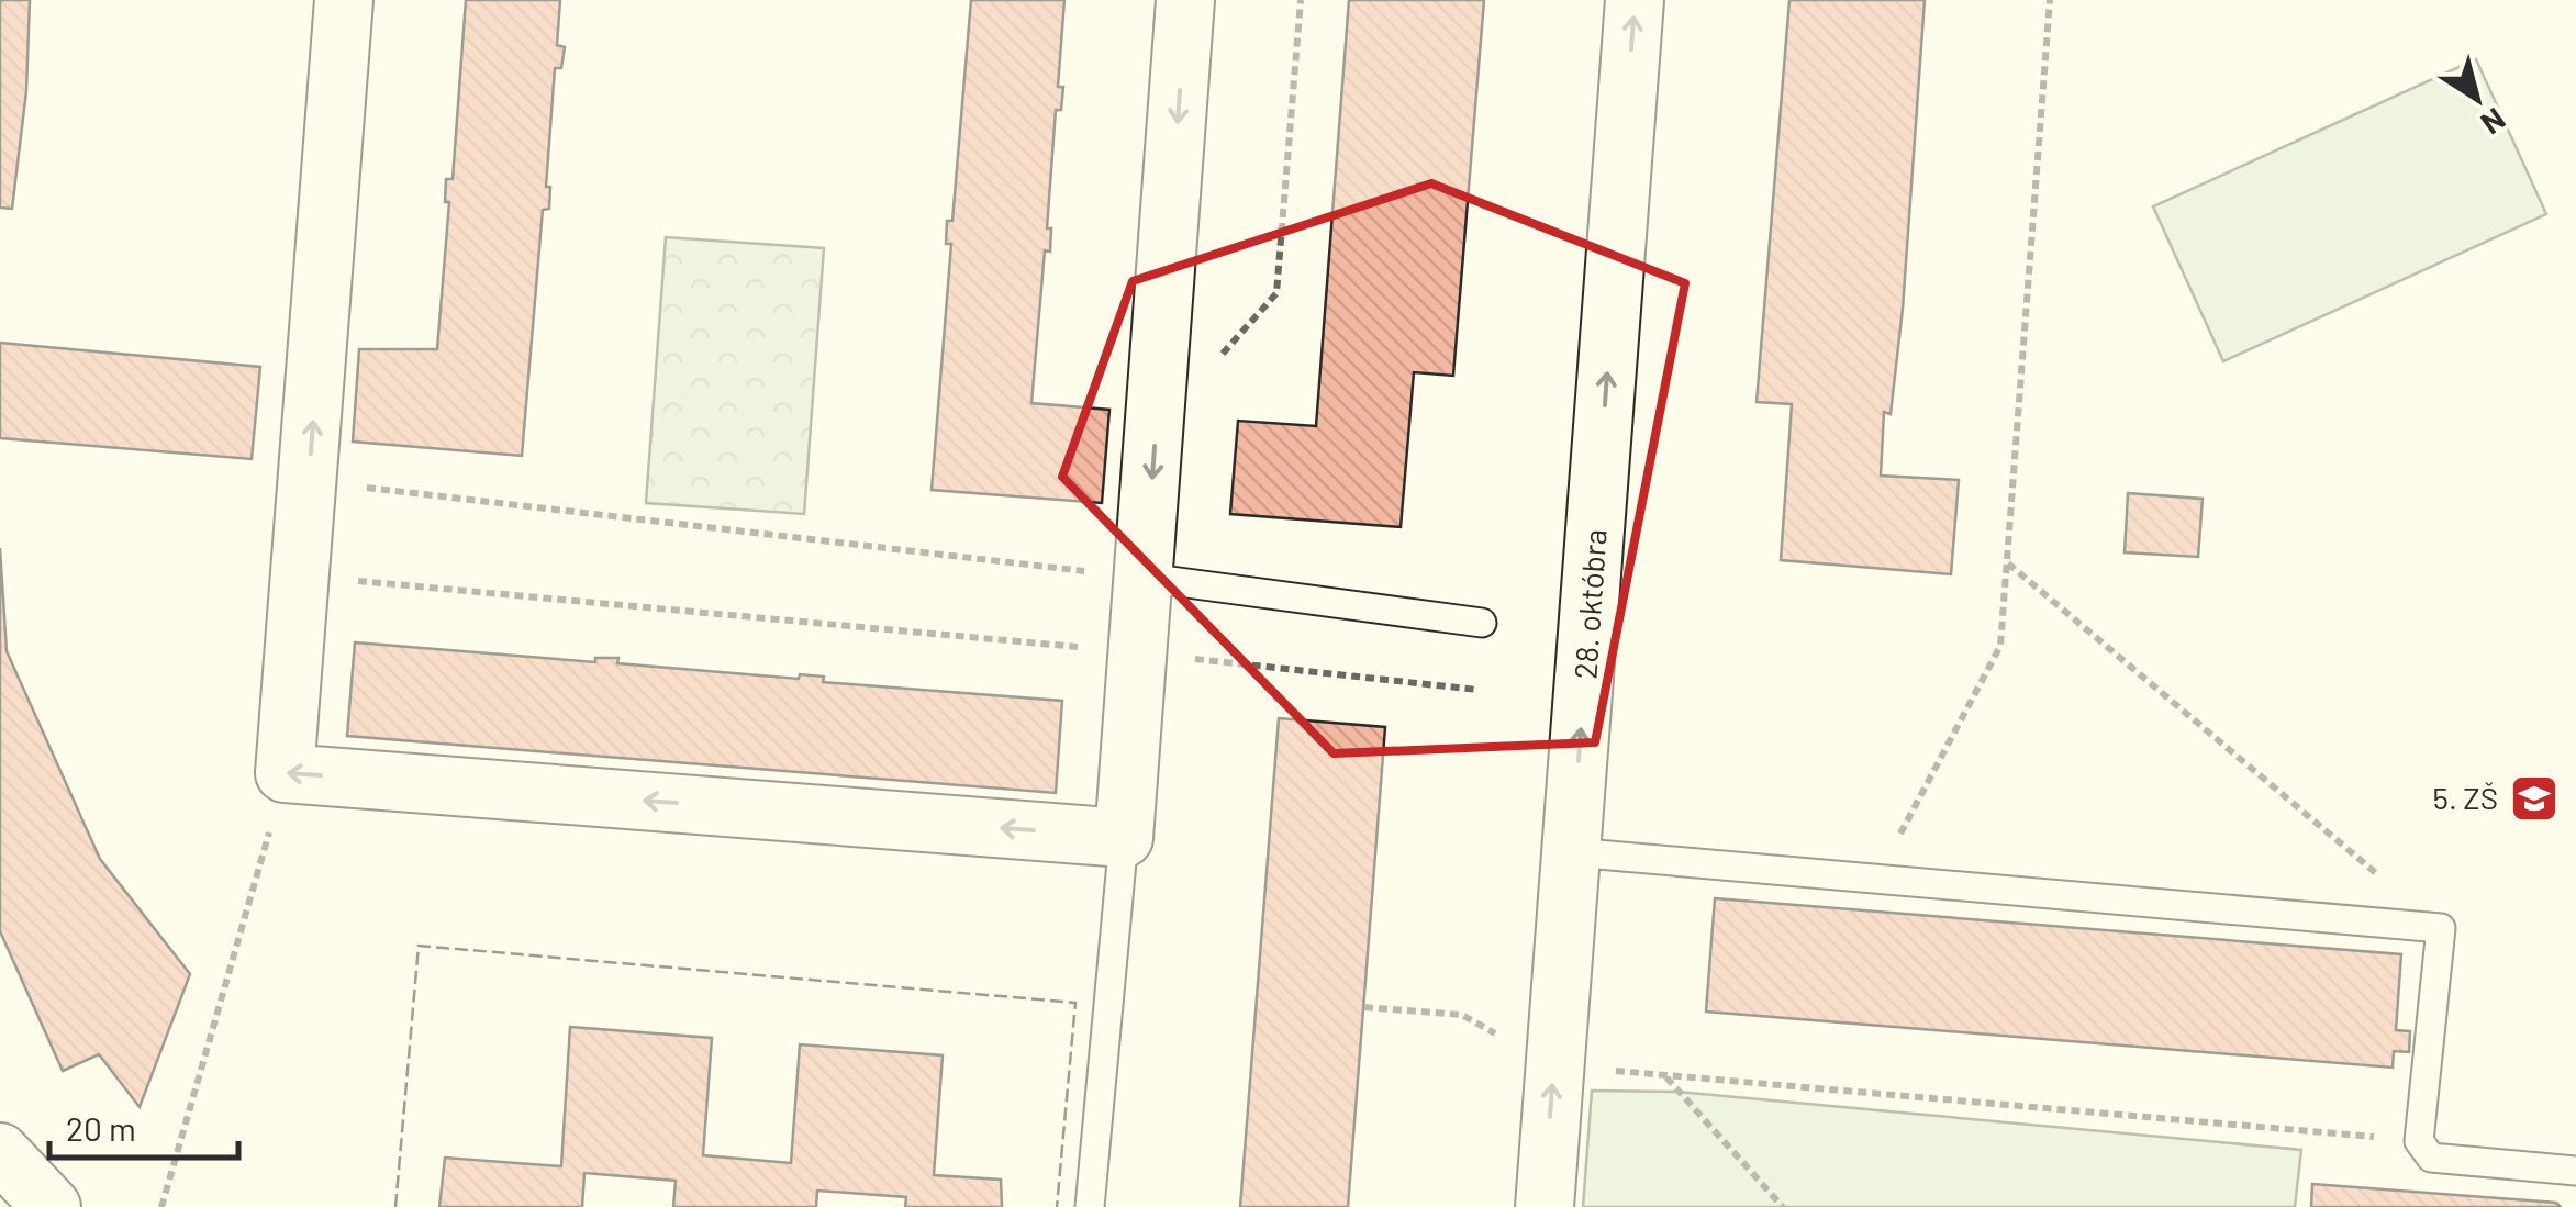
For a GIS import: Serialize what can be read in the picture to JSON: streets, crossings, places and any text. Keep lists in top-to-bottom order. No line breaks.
{"streets":{"street":["28. októbra"]},"places":{"school or university":["5. ZŠ"]},"scale_bar":"20 m","north":"bottom right"}
